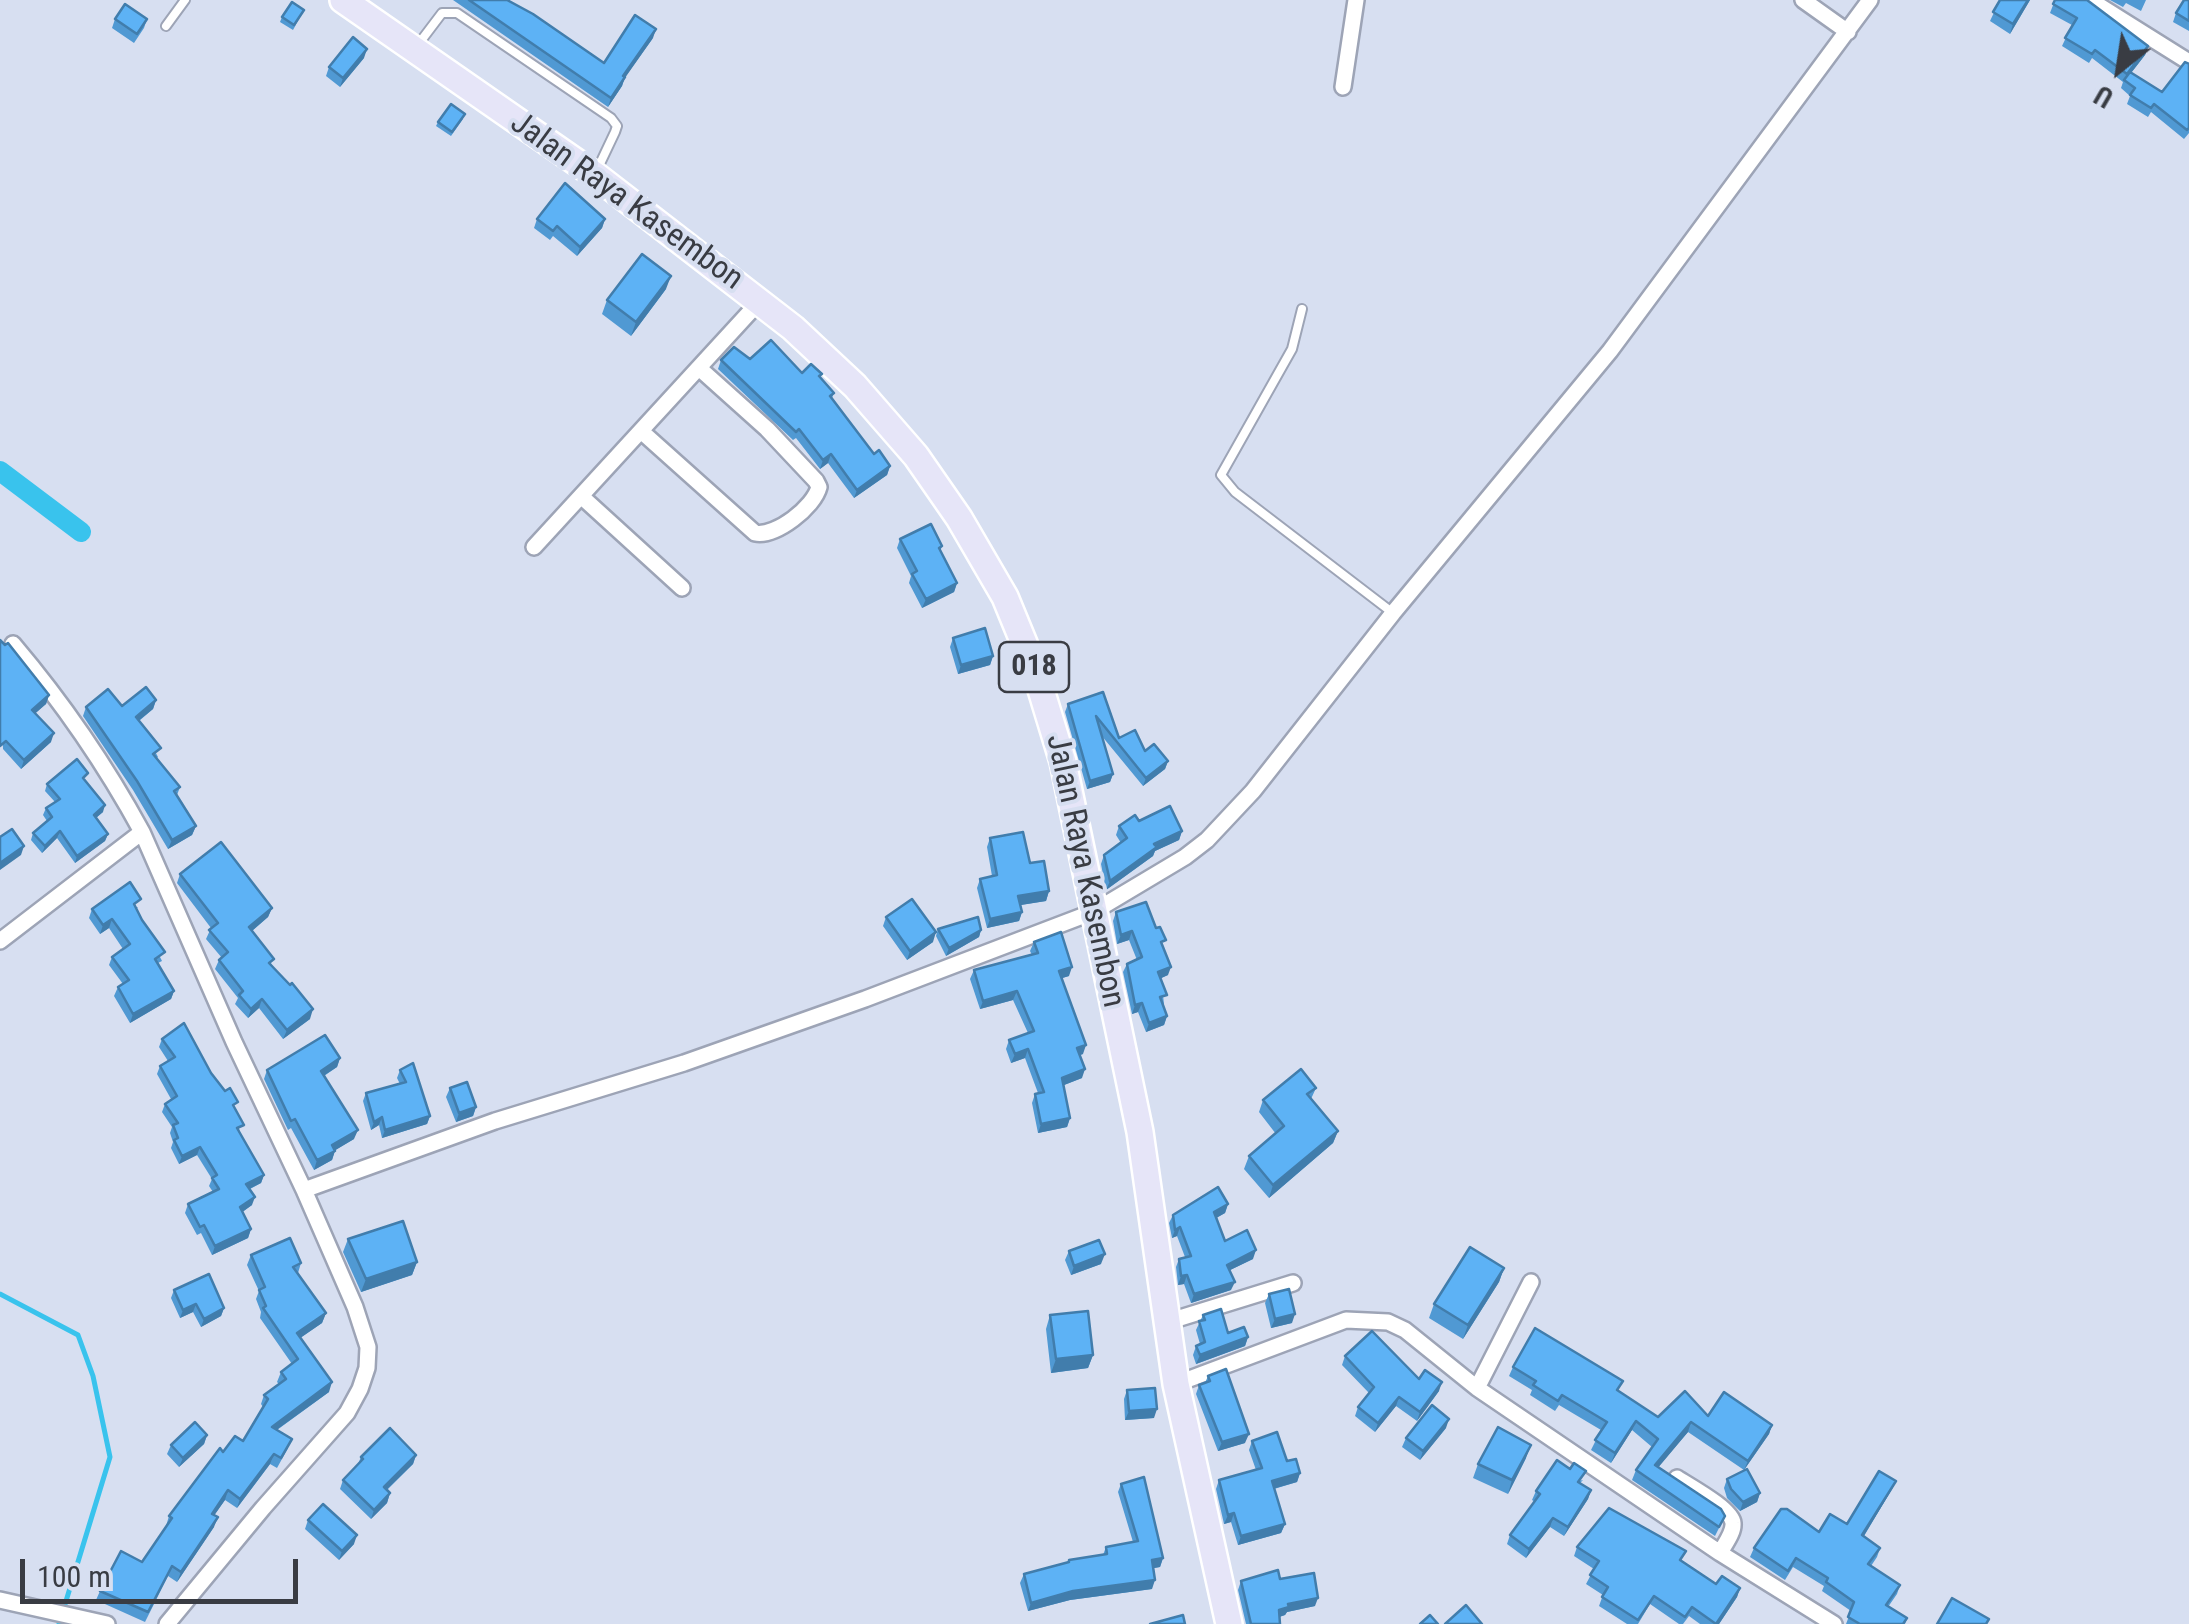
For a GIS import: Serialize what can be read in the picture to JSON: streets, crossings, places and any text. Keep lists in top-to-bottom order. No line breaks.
{"streets":{"main road":["Jalan Raya Kasembon","018"]},"scale_bar":"100 m","north":"bottom left"}
